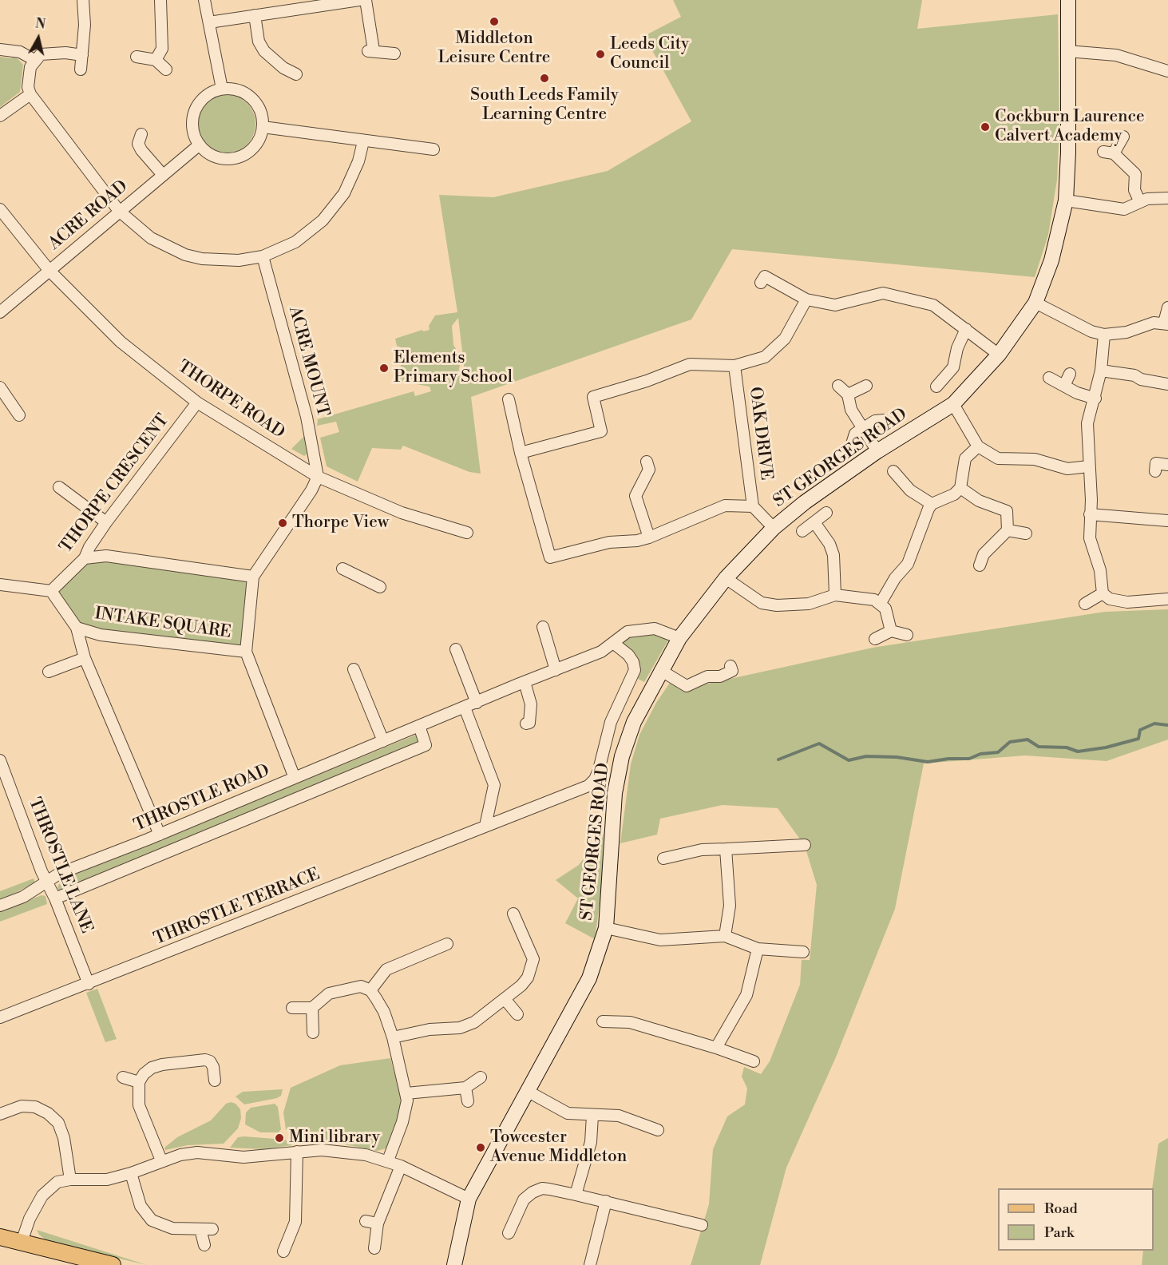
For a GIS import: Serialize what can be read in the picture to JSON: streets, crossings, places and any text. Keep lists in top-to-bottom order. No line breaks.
{"streets":{"street":["ACRE ROAD","ACRE MOUNT","THORPE ROAD","OAK DRIVE","ST GEORGES ROAD","THORPE CRESCENT","INTAKE SQUARE","THROSTLE ROAD","THROSTLE LANE","THROSTLE TERRACE"]},"crossings":[["ACRE ROAD","THORPE ROAD"],["ACRE MOUNT","THORPE ROAD"],["THORPE ROAD","THORPE CRESCENT"],["ST GEORGES ROAD","THROSTLE ROAD"],["THROSTLE ROAD","THROSTLE LANE"],["THROSTLE ROAD","THROSTLE TERRACE"],["THROSTLE LANE","THROSTLE TERRACE"]],"places":["Middleton Leisure Centre","Leeds City Council","South Leeds Family Learning Centre","Cockburn Laurence Calvert Academy","Elements Primary School","Thorpe View","Mini library","Towcester Avenue Middleton"],"legend":["Road","Park"],"north":"top"}
